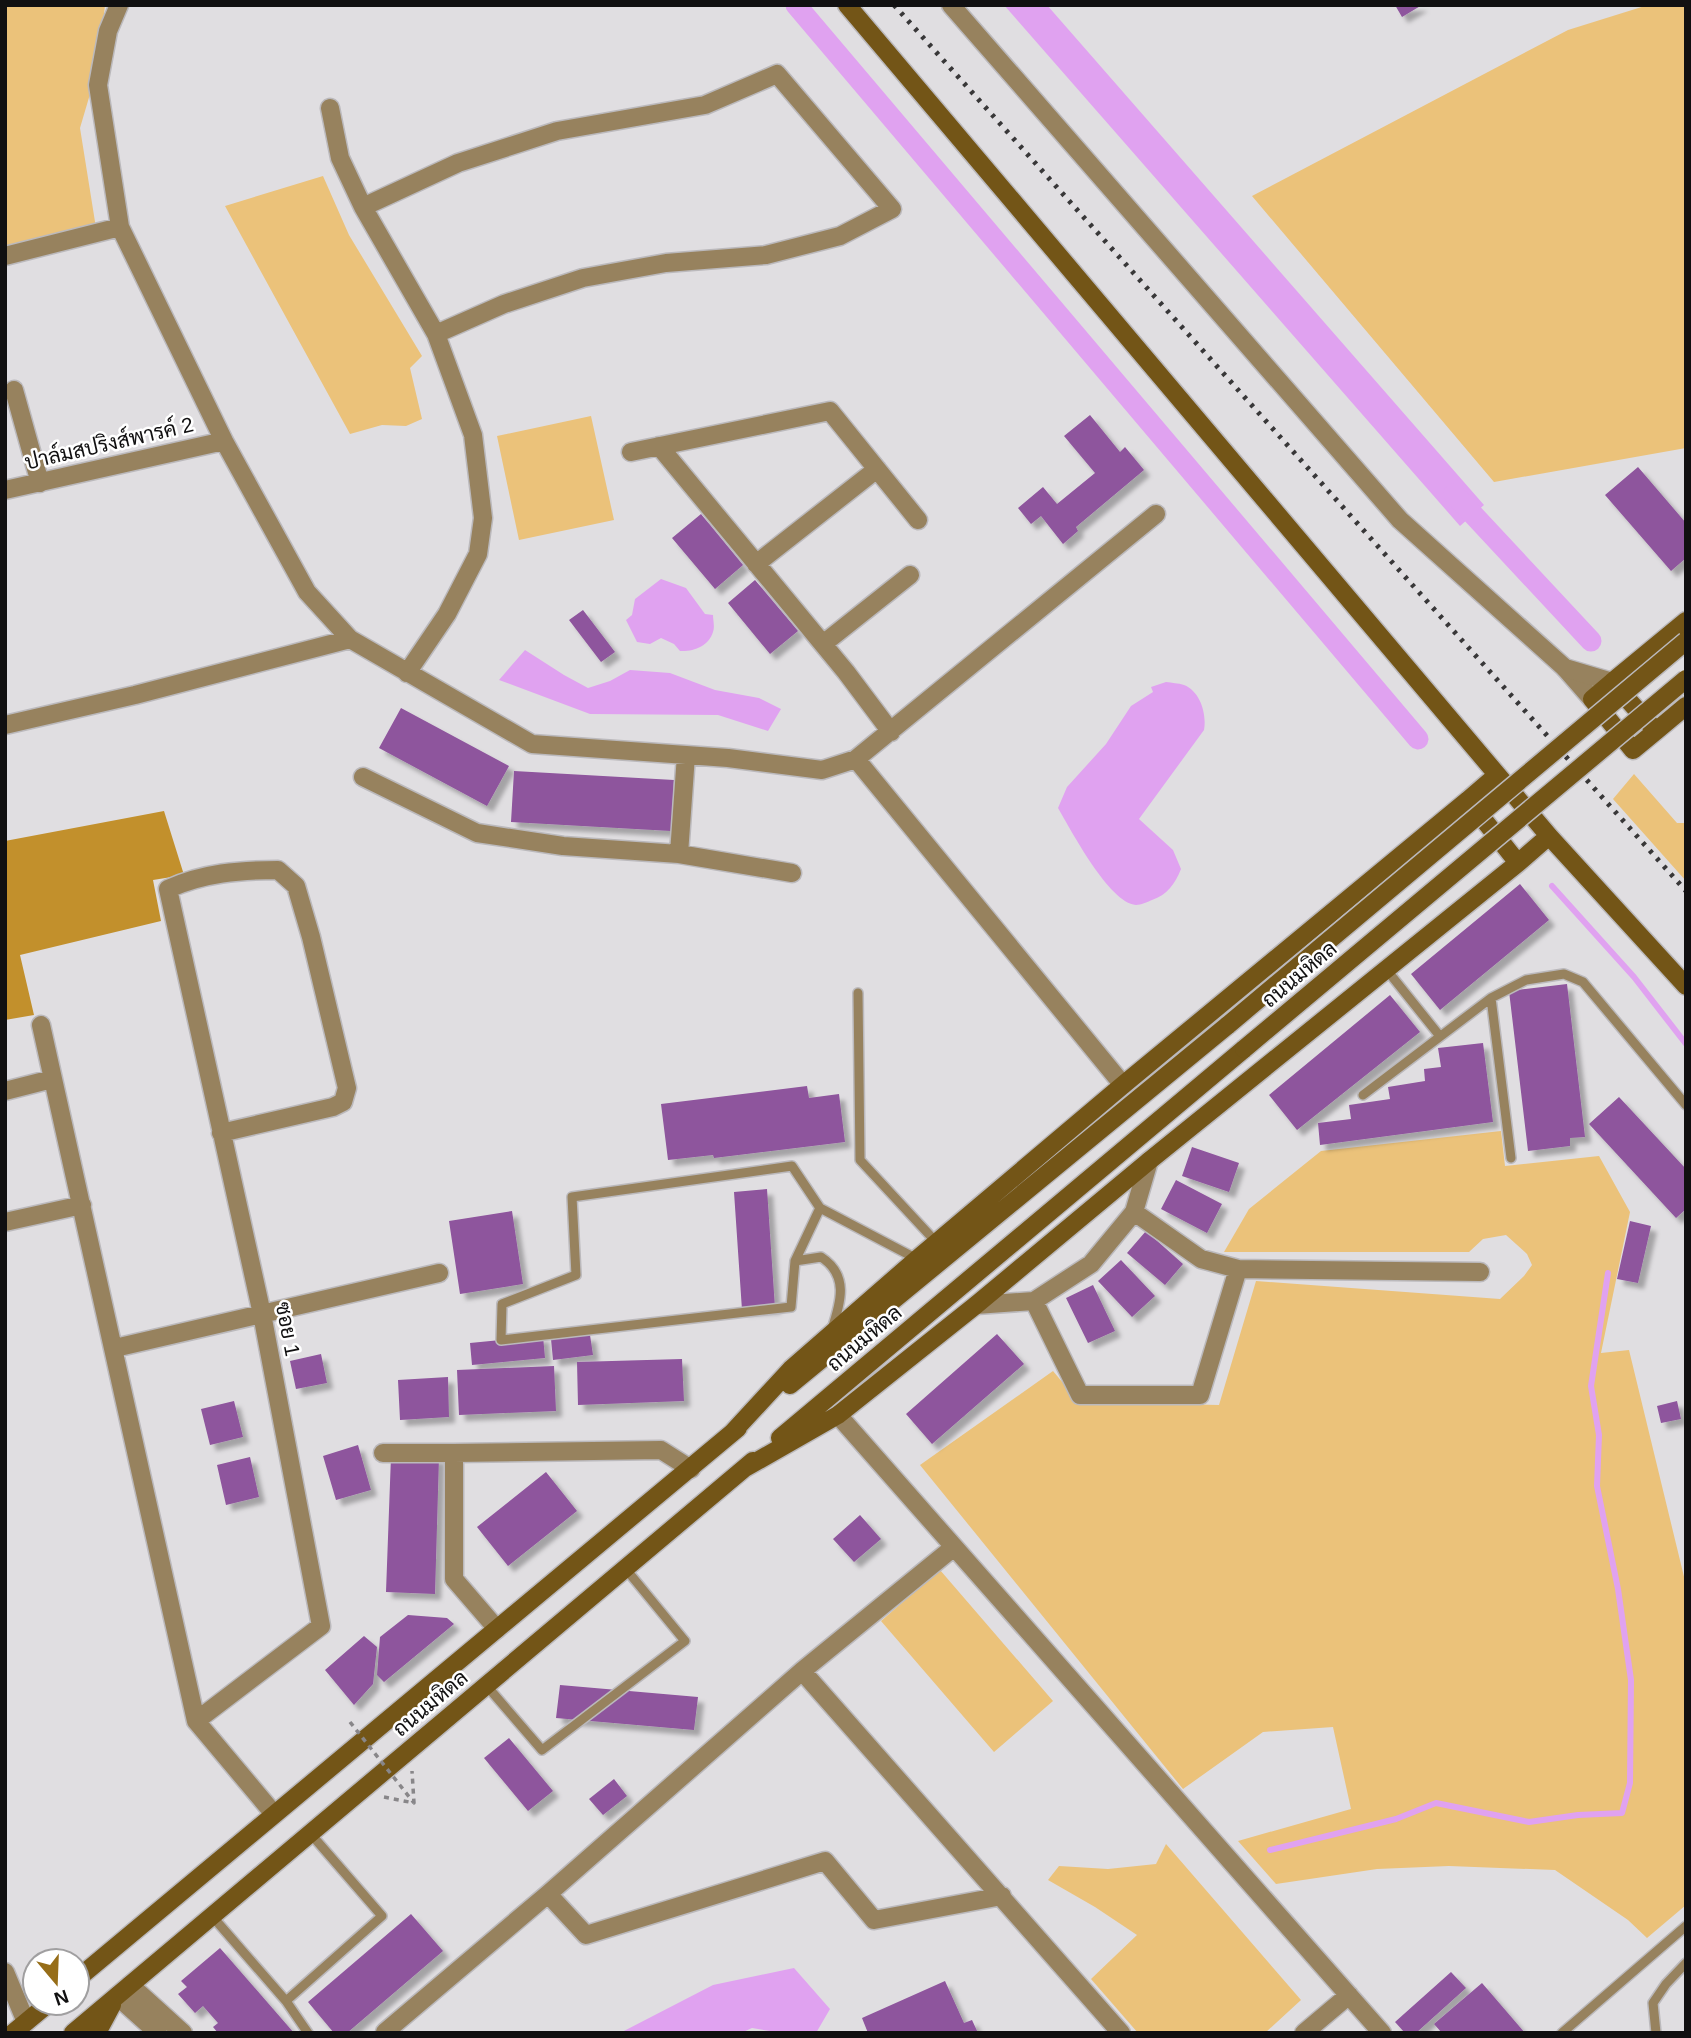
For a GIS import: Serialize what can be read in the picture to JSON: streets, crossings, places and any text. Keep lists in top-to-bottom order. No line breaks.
{"streets":{"main road":["ถนนมหิดล"],"street":["ปาล์มสปริงส์พารค์ 2","ซอย 1"]},"north":"bottom"}
